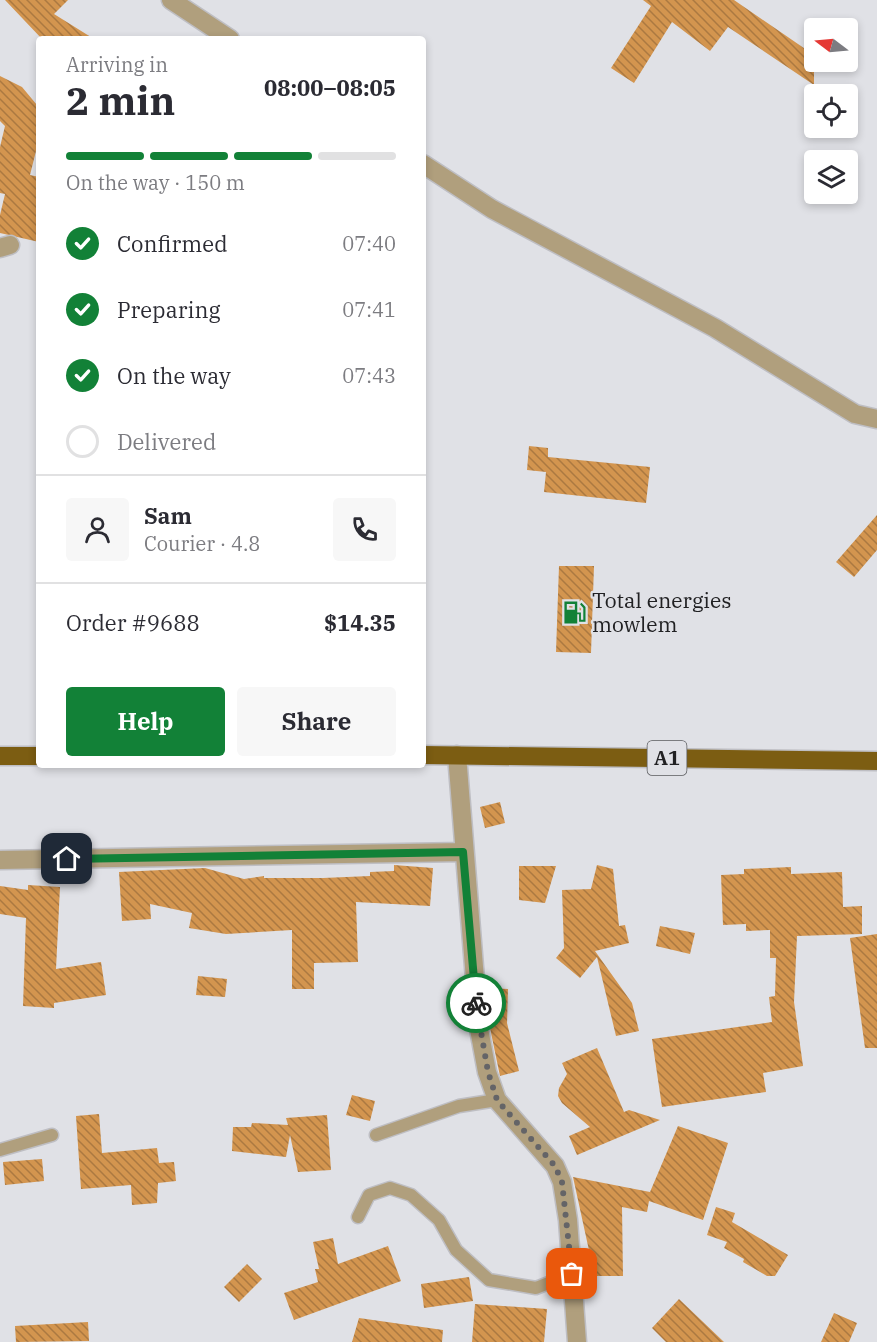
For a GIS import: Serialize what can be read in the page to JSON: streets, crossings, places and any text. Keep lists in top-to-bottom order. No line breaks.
{"streets":{"highway":["A1"]},"places":{"fuel station":["Total energies mowlem"]},"north":"left","page":{"heading":["2 min","Arriving in","08:00–08:05"],"panel":["Sam","Courier · 4.8","Order #9688","$14.35"],"bar":"On the way · 150 m","list":[["Confirmed","07:40"],["Preparing","07:41"],["On the way","07:43"],"Delivered"],"buttons":["Help","Share"]}}
